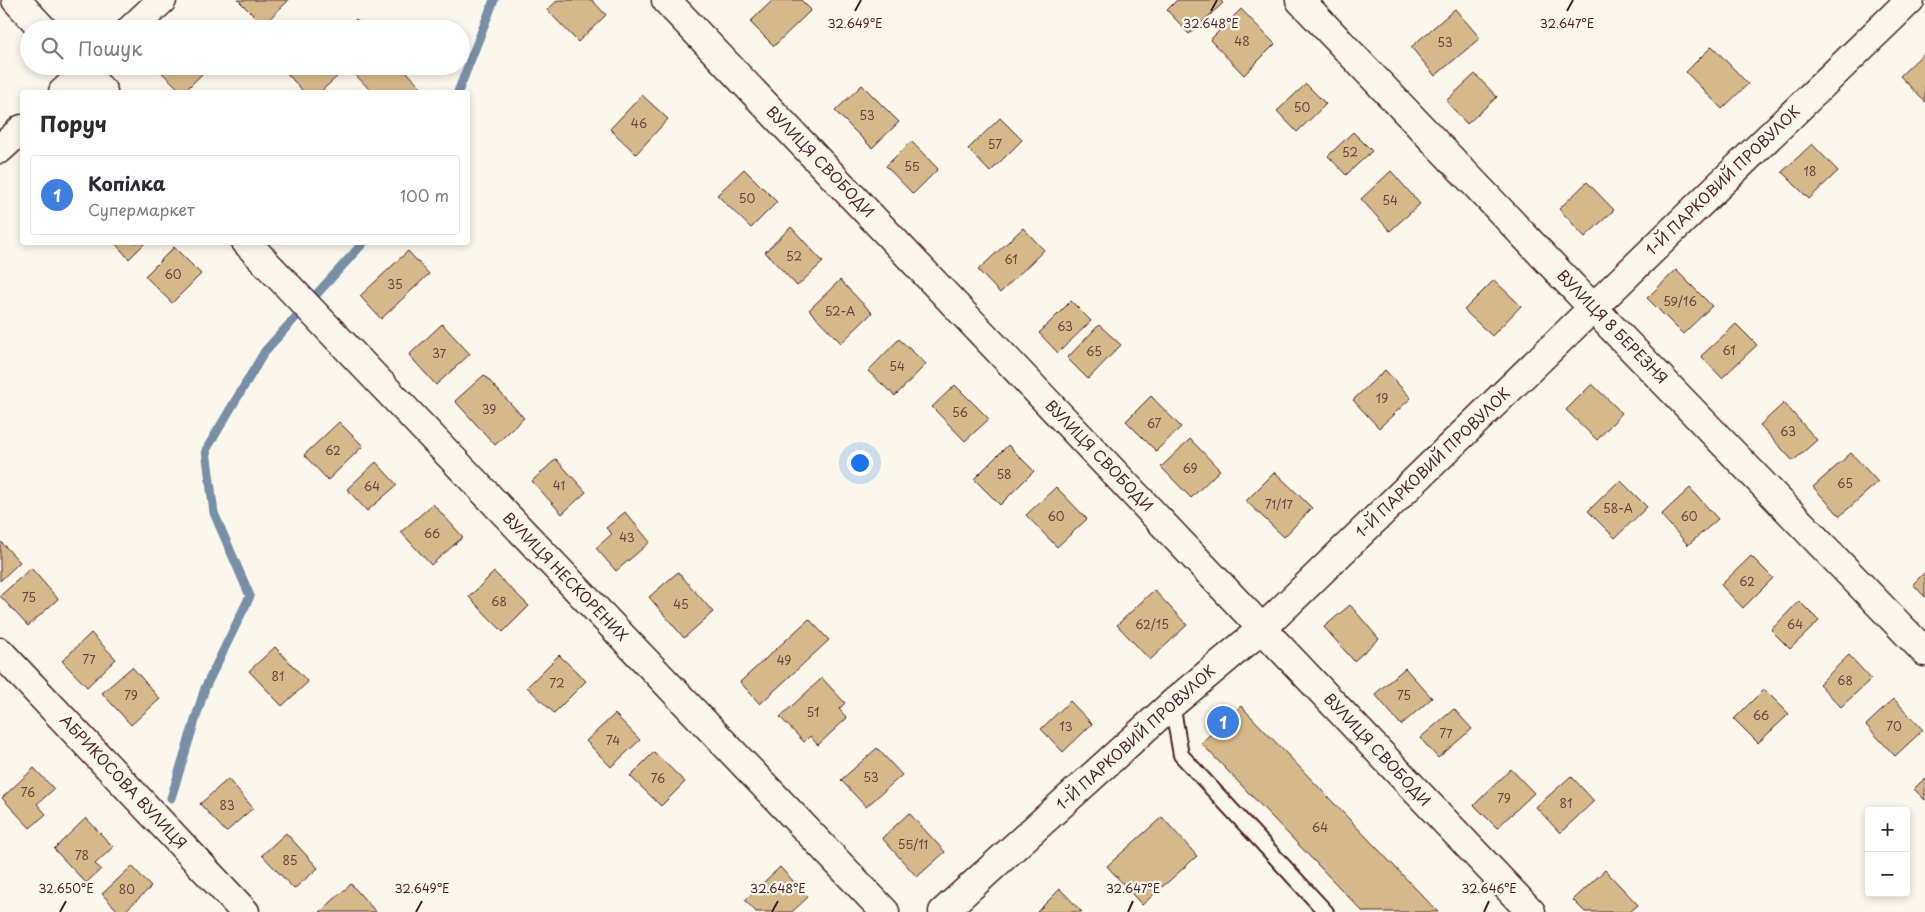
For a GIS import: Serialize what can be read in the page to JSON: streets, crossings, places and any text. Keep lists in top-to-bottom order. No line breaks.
{"streets":{"street":["ВУЛИЦЯ СВОБОДИ","1-Й ПАРКОВИЙ ПРОВУЛОК","ВУЛИЦЯ 8 БЕРЕЗНЯ","ВУЛИЦЯ НЕСКОРЕНИХ","АБРИКОСОВА ВУЛИЦЯ"]},"crossings":[["ВУЛИЦЯ СВОБОДИ","1-Й ПАРКОВИЙ ПРОВУЛОК"],["1-Й ПАРКОВИЙ ПРОВУЛОК","ВУЛИЦЯ 8 БЕРЕЗНЯ"]],"house_numbers":["48","53","50","53","46","57","52","55","18","50","54","52","61","60","35","59/16","52-А","63","61","65","37","54","19","39","56","67","63","62","69","58","65","41","64","71/17","58-А","60","60","66","43","62","75","68","45","62/15","64","77","49","81","68","72","79","75","51","66","13","70","77","74","53","76","76","79","81","83","64","55/11","78","85","80"],"page":{"search":"Пошук","heading":"Поруч","list":[{"mark":"1","name":"Копілка","note":"Супермаркет","value":"100 m"}],"pins":"1","map_buttons":["+","−"]},"coordinates":["32.649°E","32.648°E","32.647°E","32.650°E","32.646°E"]}
